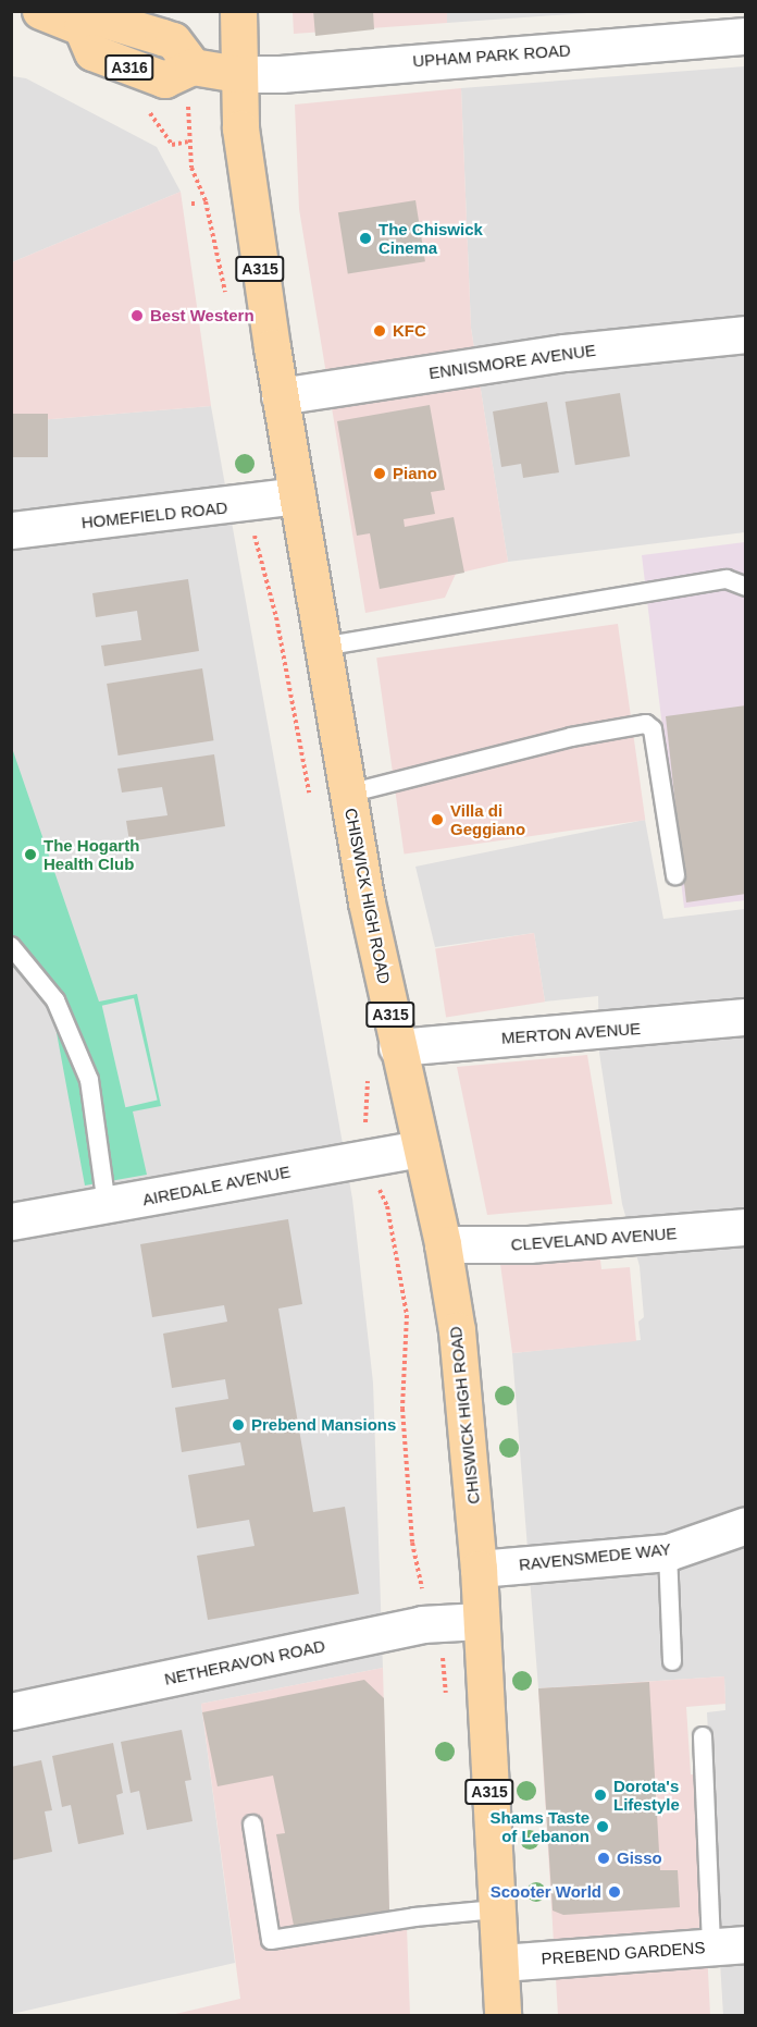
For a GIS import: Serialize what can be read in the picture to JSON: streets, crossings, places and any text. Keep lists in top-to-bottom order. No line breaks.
{"streets":{"main road":["A316","A315","CHISWICK HIGH ROAD"],"street":["UPHAM PARK ROAD","ENNISMORE AVENUE","HOMEFIELD ROAD","MERTON AVENUE","AIREDALE AVENUE","CLEVELAND AVENUE","RAVENSMEDE WAY","NETHERAVON ROAD","PREBEND GARDENS"]},"crossings":[["UPHAM PARK ROAD","CHISWICK HIGH ROAD"],["ENNISMORE AVENUE","CHISWICK HIGH ROAD"],["HOMEFIELD ROAD","CHISWICK HIGH ROAD"],["CHISWICK HIGH ROAD","MERTON AVENUE"],["CHISWICK HIGH ROAD","AIREDALE AVENUE"],["CHISWICK HIGH ROAD","CLEVELAND AVENUE"],["CHISWICK HIGH ROAD","RAVENSMEDE WAY"],["CHISWICK HIGH ROAD","NETHERAVON ROAD"],["CHISWICK HIGH ROAD","PREBEND GARDENS"]],"places":["The Chiswick Cinema","Best Western","KFC","Piano","Villa di Geggiano","The Hogarth Health Club","Prebend Mansions","Dorota's Lifestyle","Shams Taste of Lebanon","Gisso","Scooter World"]}
